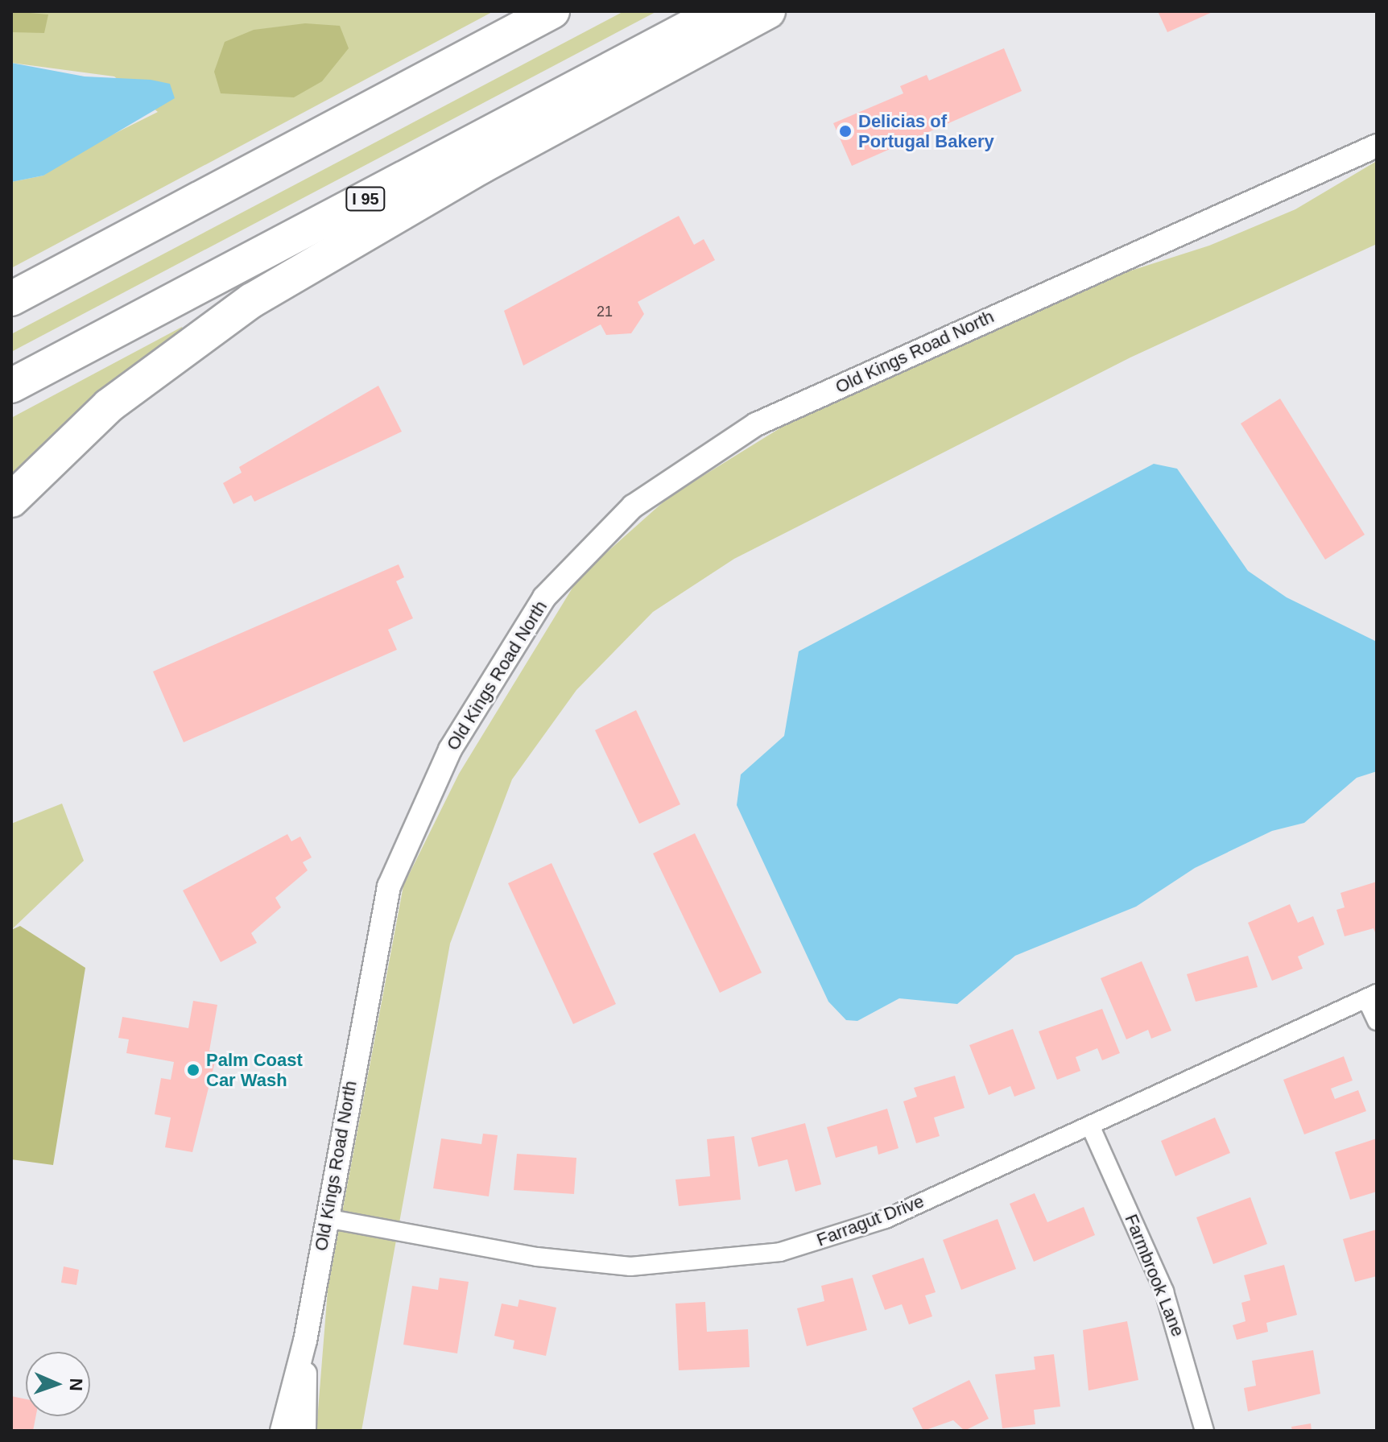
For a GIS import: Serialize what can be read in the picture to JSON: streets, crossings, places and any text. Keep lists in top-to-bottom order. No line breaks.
{"streets":{"highway":["I 95"],"street":["Old Kings Road North","Farragut Drive","Farmbrook Lane"]},"crossings":[["Old Kings Road North","Farragut Drive"],["Farragut Drive","Farmbrook Lane"]],"places":["Delicias of Portugal Bakery","Palm Coast Car Wash"],"house_numbers":["21"],"north":"right"}
